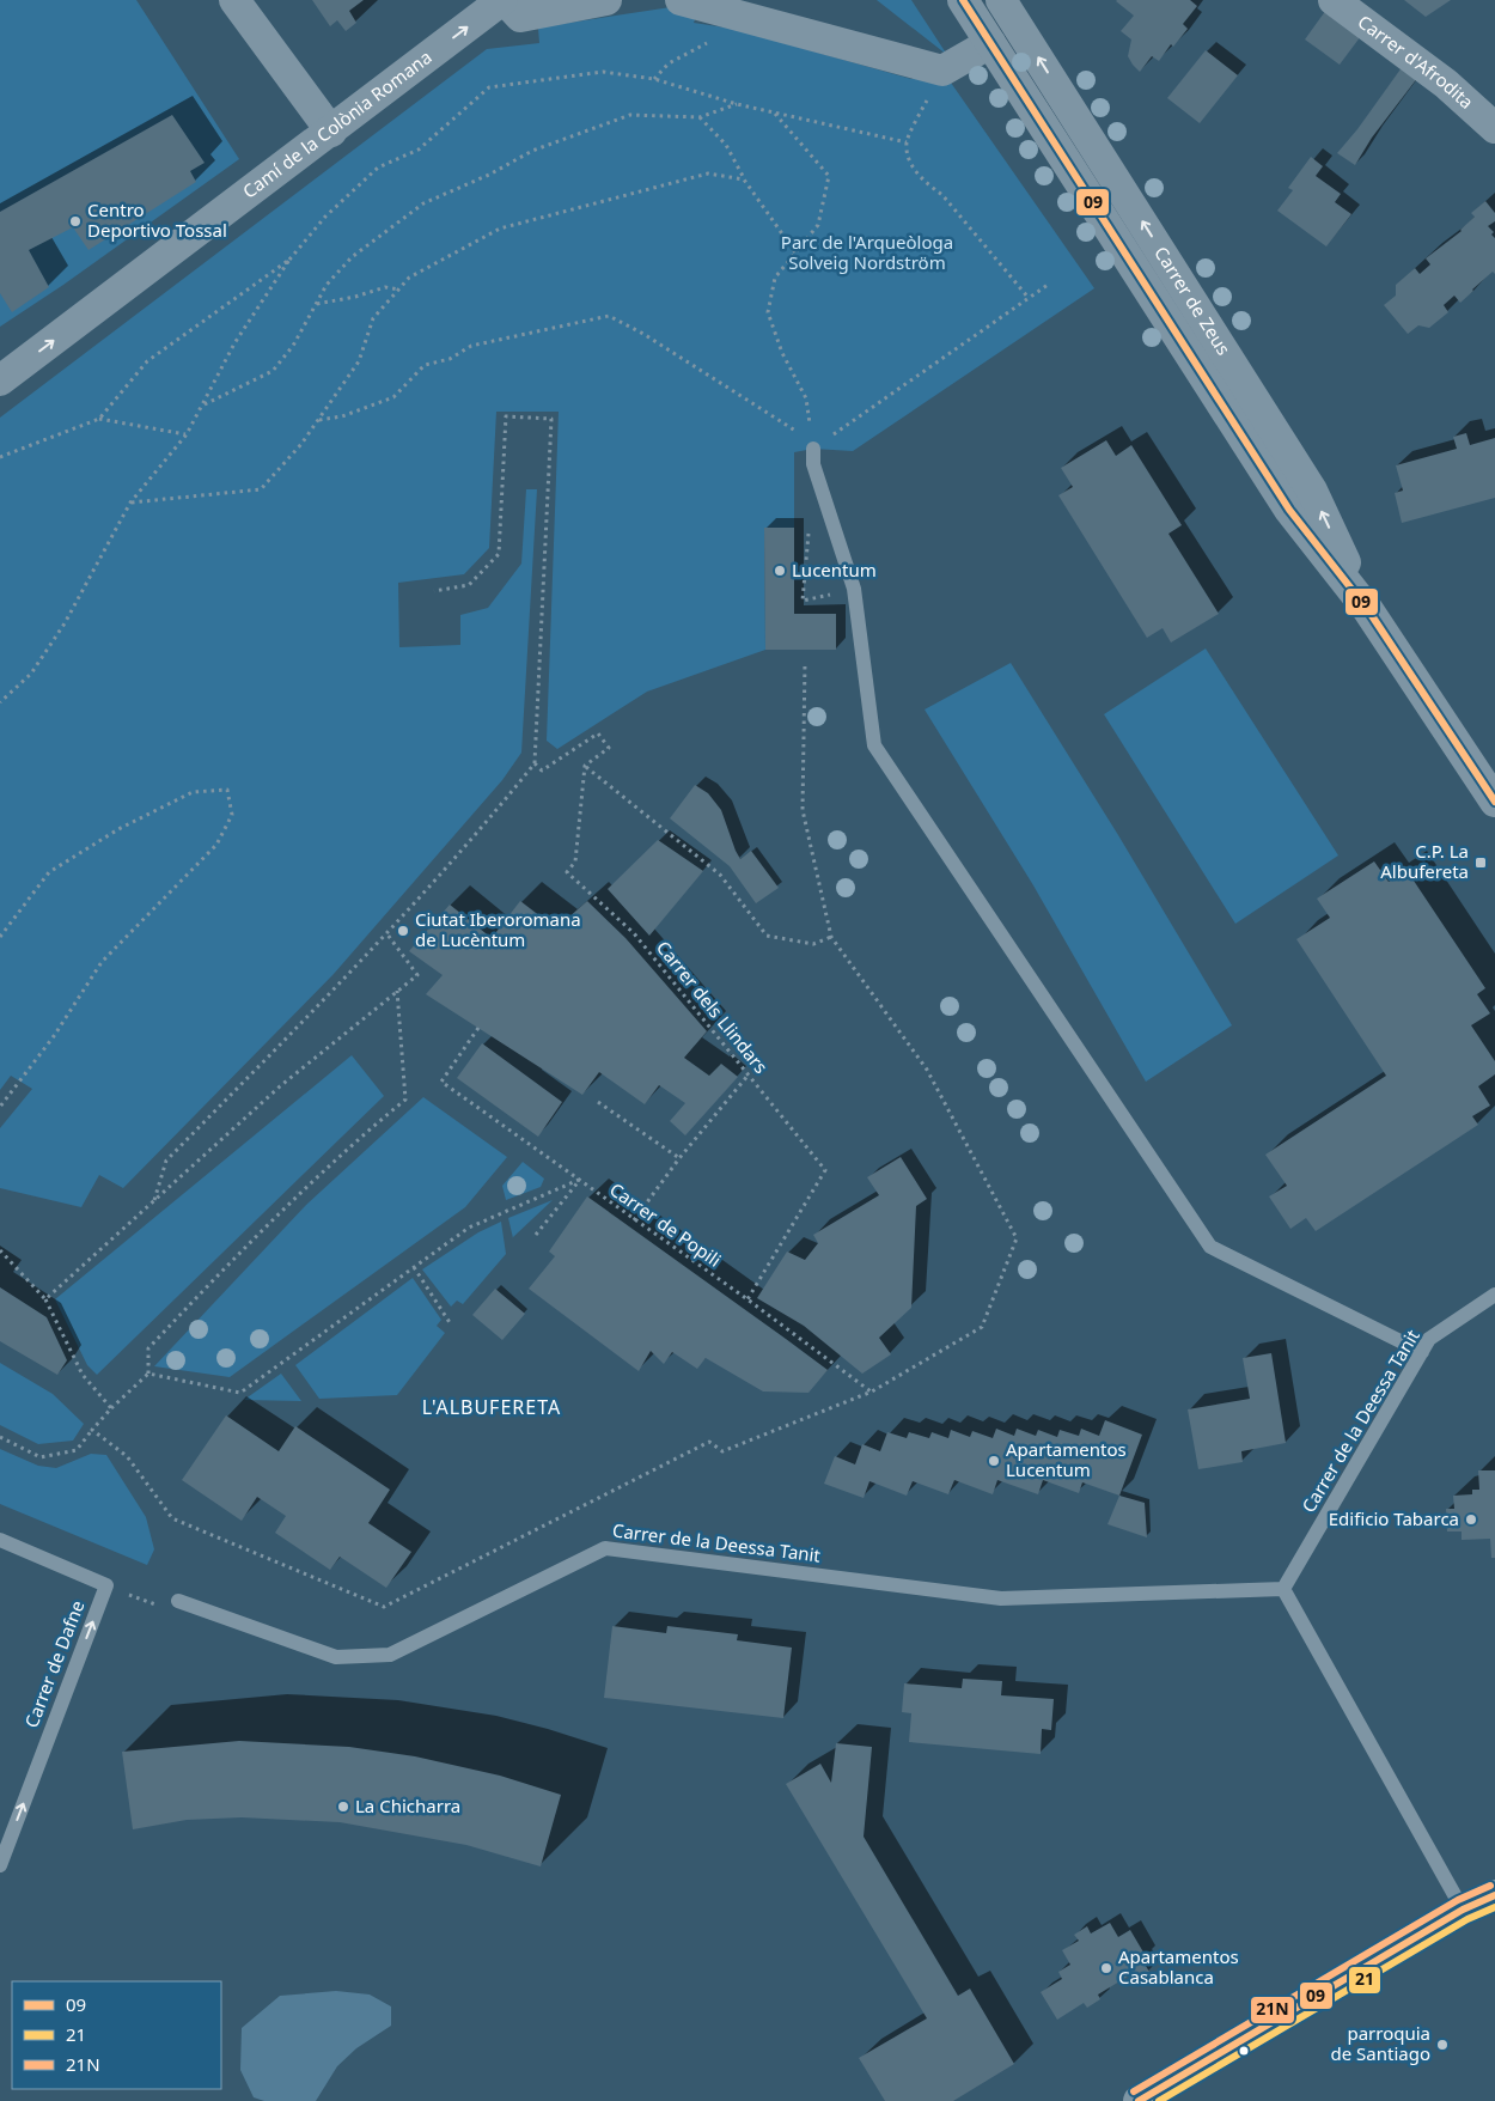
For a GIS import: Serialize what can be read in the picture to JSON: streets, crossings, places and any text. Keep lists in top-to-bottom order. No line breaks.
{"streets":{"street":["Carrer d'Afrodita","Camí de la Colònia Romana","Carrer de Zeus"],"lane":["Carrer de la Deessa Tanit","Carrer de Dafne"],"path":["Carrer dels Llindars","Carrer de Popili"]},"crossings":[["Carrer dels Llindars","Carrer de Popili"]],"one_way":["Camí de la Colònia Romana","Carrer de Dafne"],"districts":["L'ALBUFERETA"],"parks":["Parc de l'Arqueòloga Solveig Nordström"],"places":{"other":["Centro Deportivo Tossal","Lucentum","Ciutat Iberoromana de Lucèntum","Apartamentos Lucentum","Edificio Tabarca","La Chicharra","Apartamentos Casablanca","parroquia de Santiago"],"transit":["C.P. La Albufereta"]},"lines":["transit line 09","transit line 21N","transit line 21"],"legend":["09","21","21N"]}
